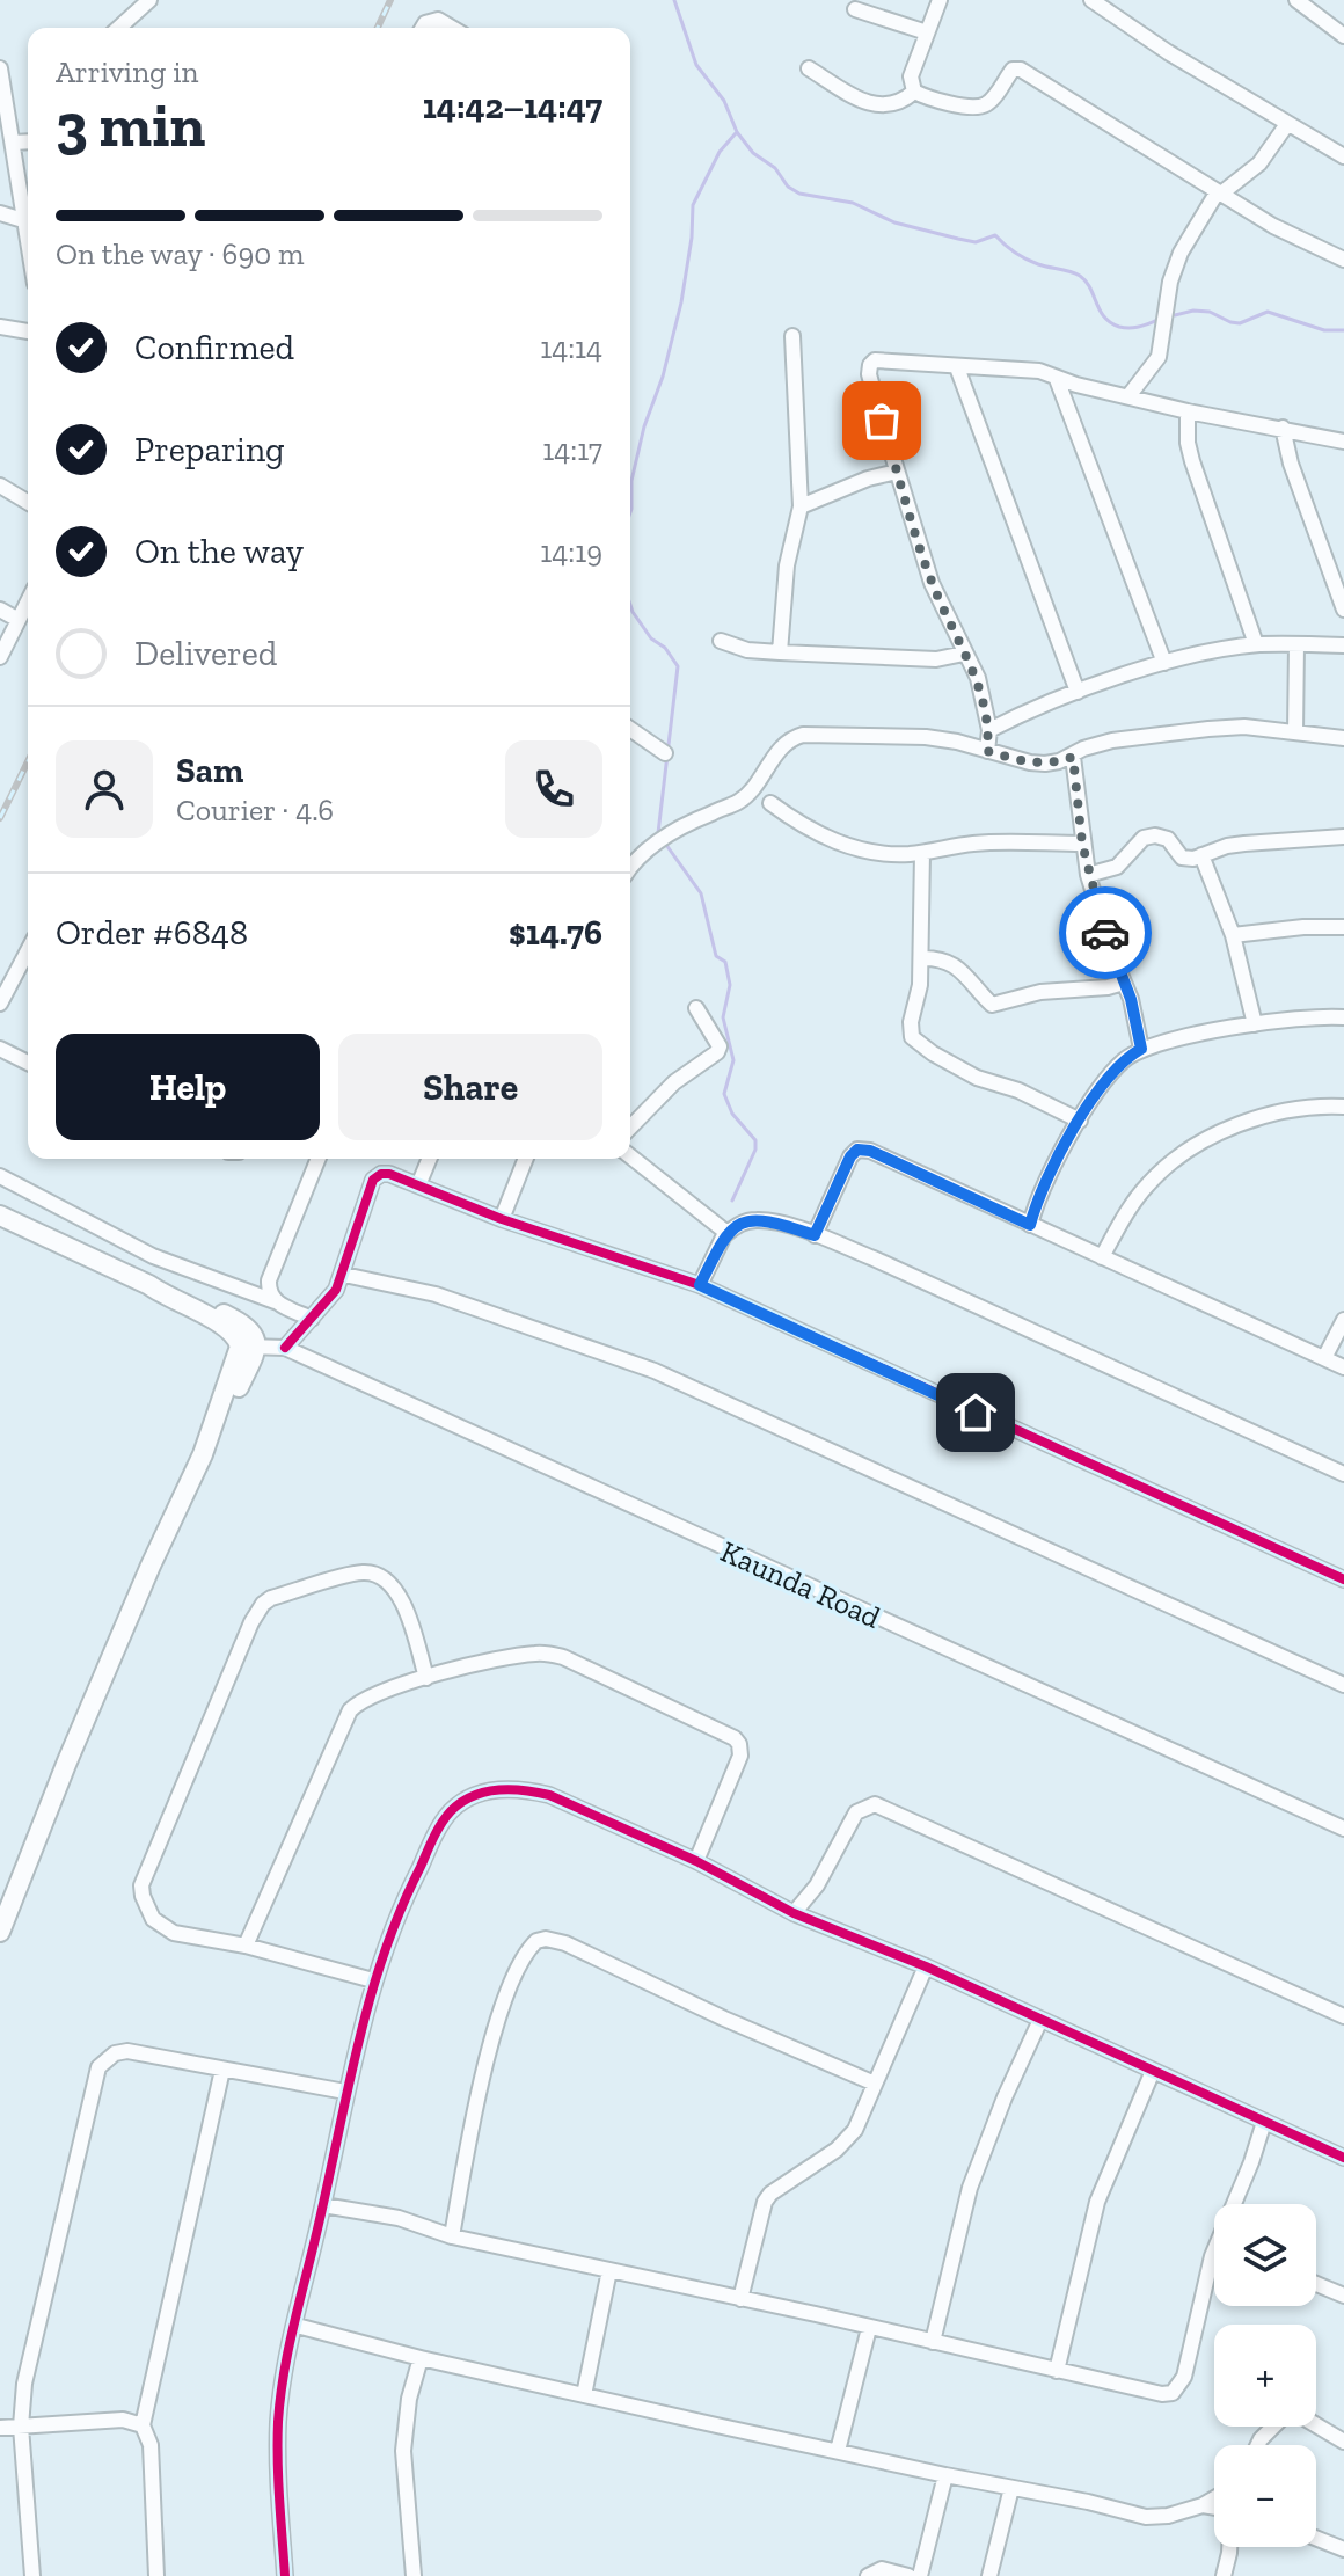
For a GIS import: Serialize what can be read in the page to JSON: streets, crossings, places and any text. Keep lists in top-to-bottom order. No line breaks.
{"streets":{"street":["Kaunda Road"]},"page":{"heading":["3 min","Arriving in","14:42–14:47"],"panel":["Sam","Courier · 4.6","Order #6848","$14.76"],"bar":"On the way · 690 m","list":[["Confirmed","14:14"],["Preparing","14:17"],["On the way","14:19"],"Delivered"],"buttons":["Help","Share"],"map_buttons":["+","−"]}}
